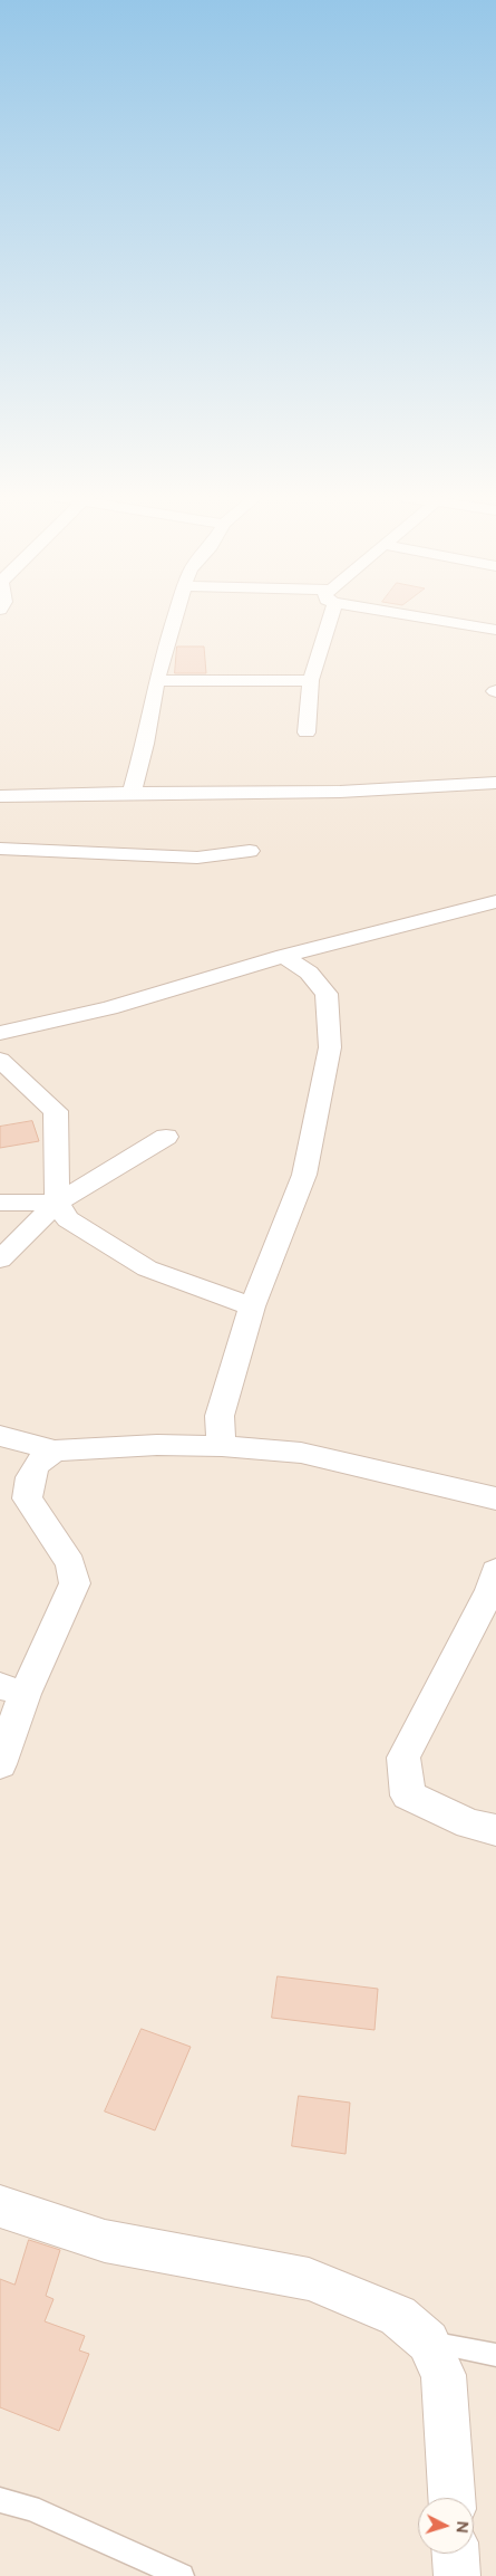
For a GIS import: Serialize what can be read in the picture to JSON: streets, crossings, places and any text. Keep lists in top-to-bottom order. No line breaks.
{"north":"right"}
